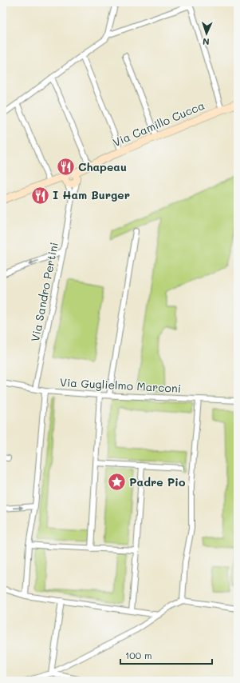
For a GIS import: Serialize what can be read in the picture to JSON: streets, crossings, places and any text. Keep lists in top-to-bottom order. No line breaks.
{"streets":{"street":["Via Camillo Cucca","Via Sandro Pertini","Via Guglielmo Marconi"]},"crossings":[["Via Camillo Cucca","Via Sandro Pertini"],["Via Sandro Pertini","Via Guglielmo Marconi"]],"places":{"restaurant":["Chapeau","I Ham Burger"],"place":["Padre Pio"]},"scale_bar":"100 m","north":"bottom"}
